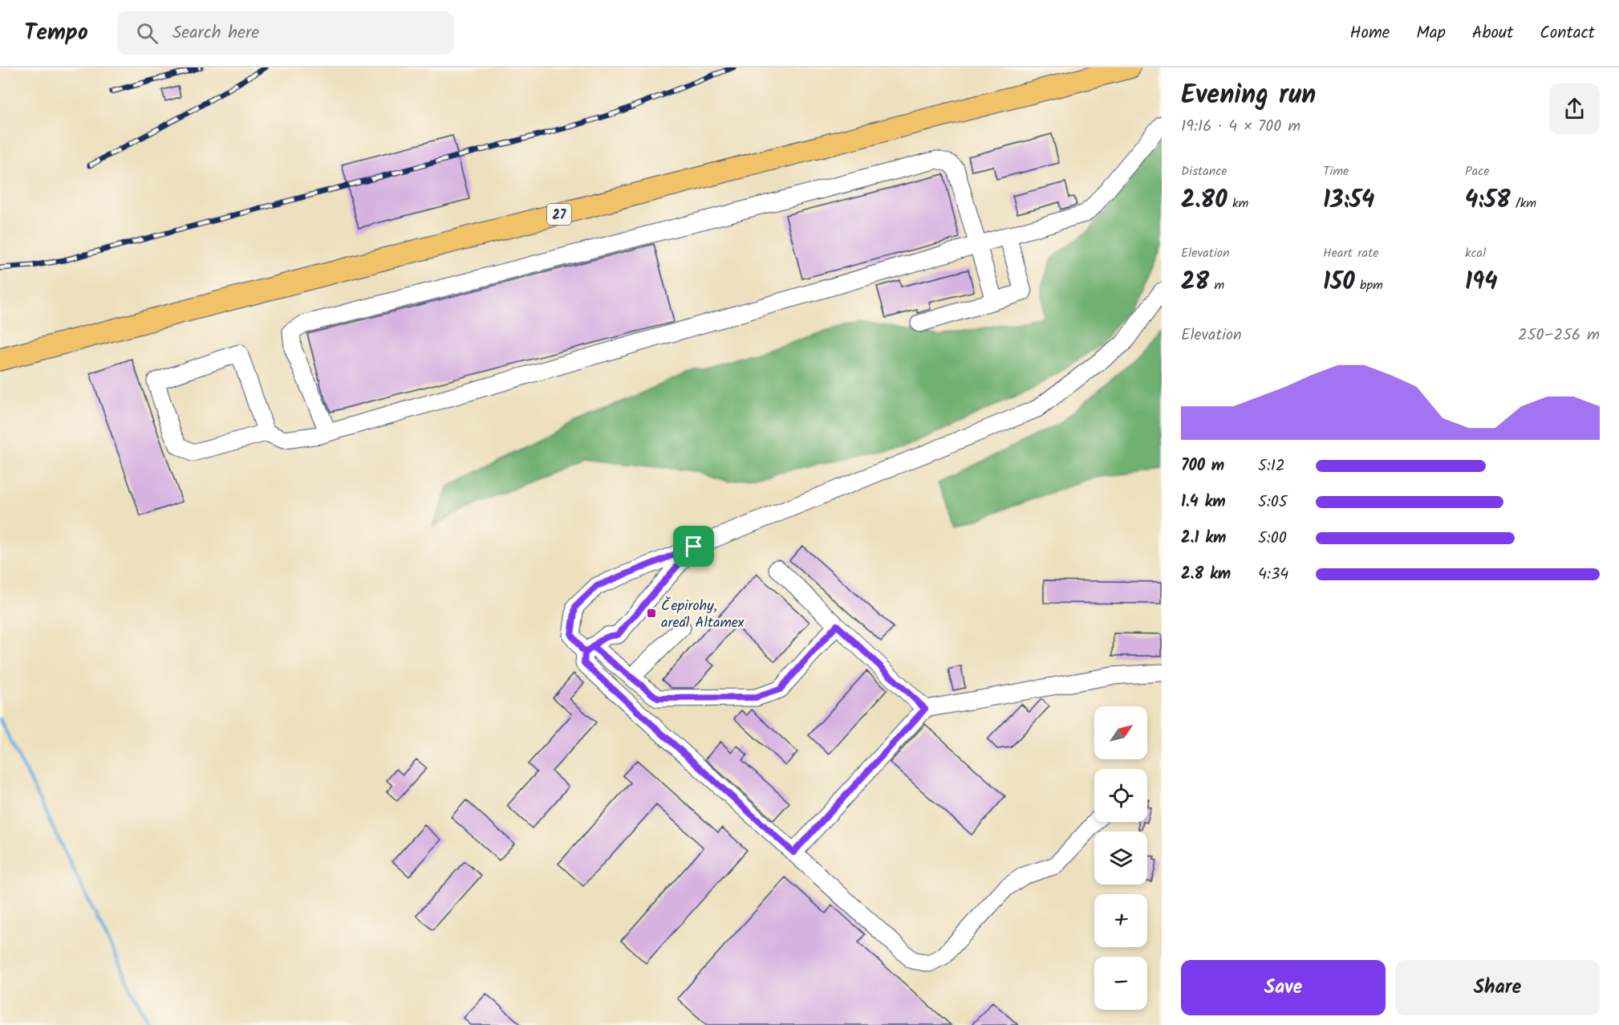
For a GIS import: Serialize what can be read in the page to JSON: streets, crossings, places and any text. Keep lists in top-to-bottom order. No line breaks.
{"streets":{"main road":["27"]},"places":{"transit":["Čepirohy, areál Altamex"]},"north":"top right","page":{"header":"Tempo","search":"Search here","nav":["Home","Map","About","Contact"],"heading":["Evening run","19:16 · 4 × 700 m"],"stats":[["Distance","2.80 km"],["Time","13:54"],["Pace","4:58 /km"],["Elevation","28 m"],["Heart rate","150 bpm"],["kcal","194"]],"chart":["Elevation","250–256 m"],"list":[{"name":"700 m","note":"5:12"},{"name":"1.4 km","note":"5:05"},{"name":"2.1 km","note":"5:00"},{"name":"2.8 km","note":"4:34"}],"map_buttons":["+","−"],"buttons":["Save","Share"]}}
